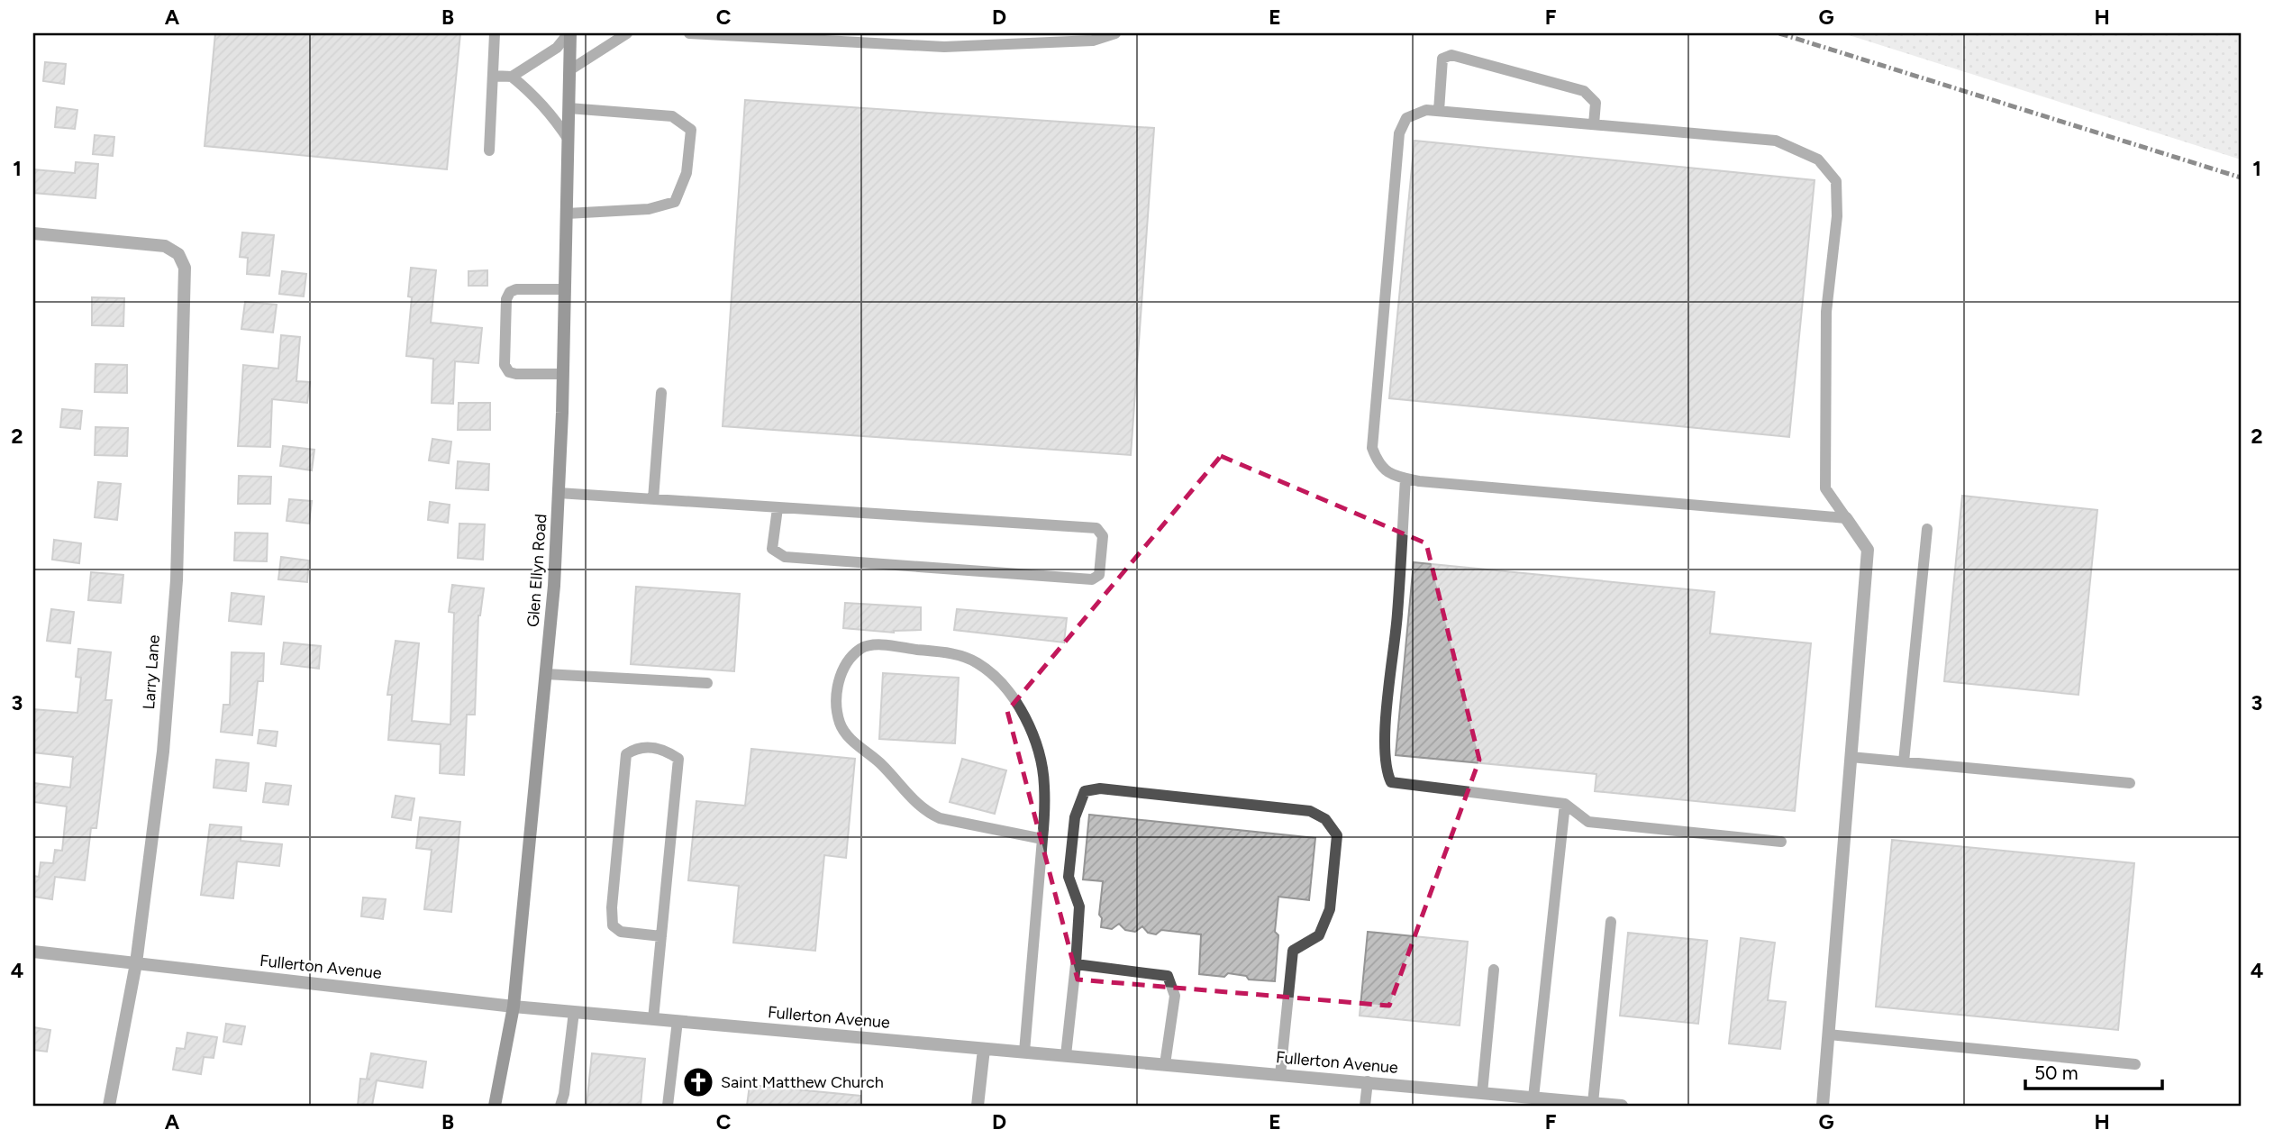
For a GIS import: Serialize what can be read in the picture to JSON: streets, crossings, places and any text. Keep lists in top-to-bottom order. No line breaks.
{"streets":{"street":["Glen Ellyn Road","Larry Lane","Fullerton Avenue"]},"crossings":[["Glen Ellyn Road","Fullerton Avenue"],["Larry Lane","Fullerton Avenue"]],"places":{"church":["Saint Matthew Church"]},"scale_bar":"50 m","grid":{"columns":["A","B","C","D","E","F","G","H"],"rows":["1","2","3","4"]}}
